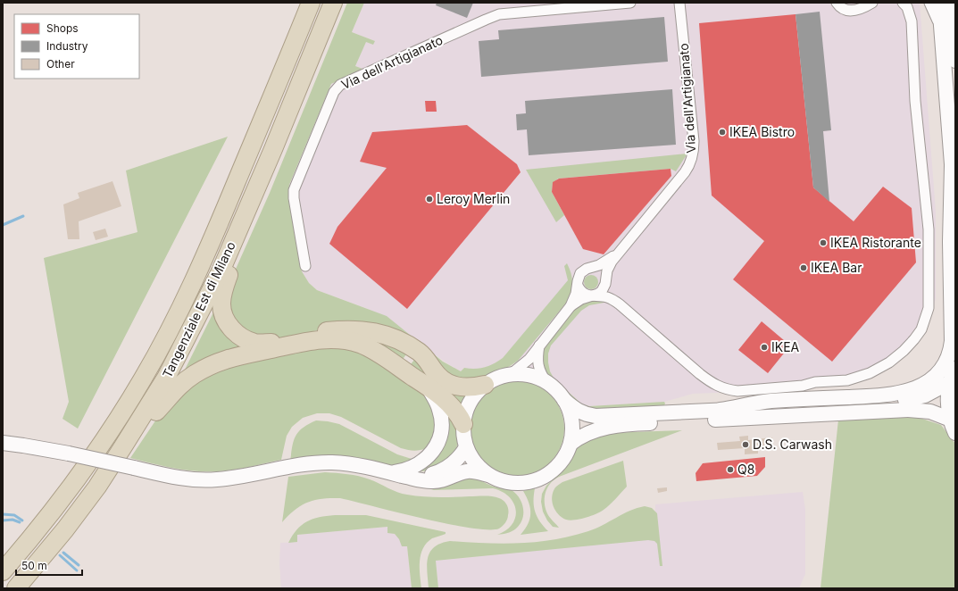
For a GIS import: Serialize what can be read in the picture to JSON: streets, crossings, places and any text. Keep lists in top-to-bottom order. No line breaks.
{"streets":{"highway":["Tangenziale Est di Milano"],"street":["Via dell'Artigianato"]},"places":["IKEA Bistro","Leroy Merlin","IKEA Ristorante","IKEA Bar","IKEA","D.S. Carwash","Q8"],"legend":["Shops","Industry","Other"],"scale_bar":"50 m"}
